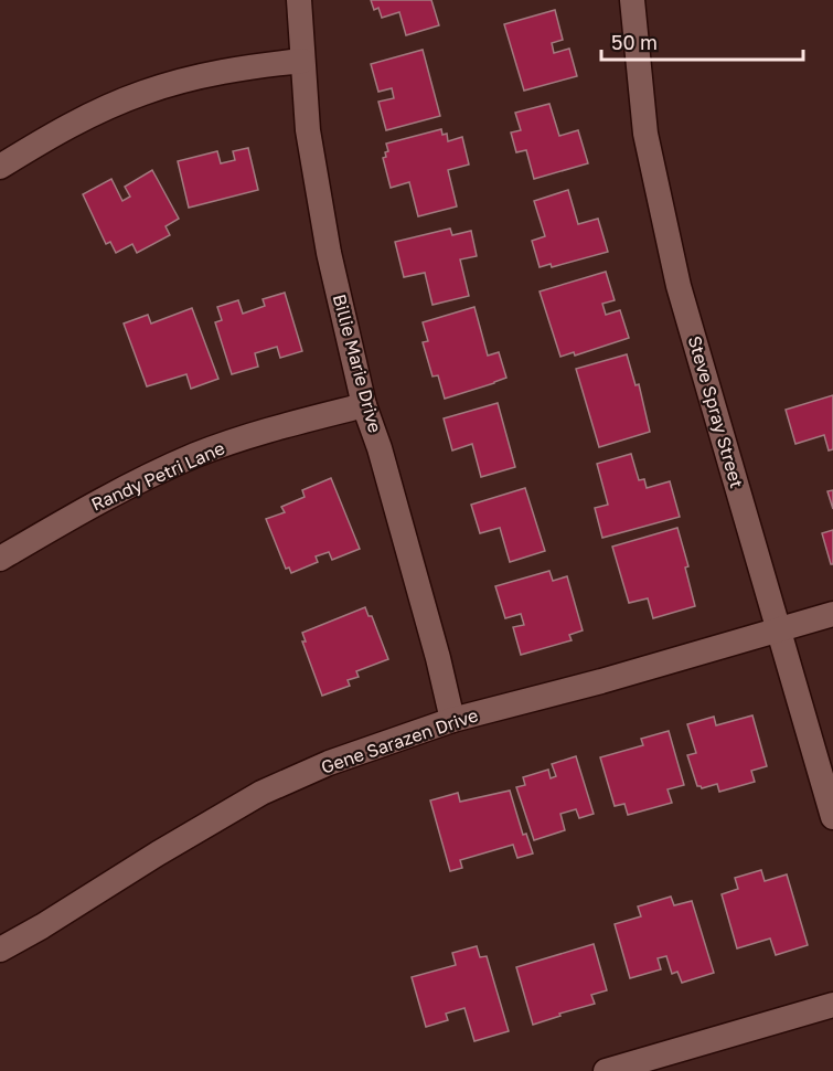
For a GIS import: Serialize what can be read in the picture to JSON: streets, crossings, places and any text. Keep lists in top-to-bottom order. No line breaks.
{"streets":{"street":["Billie Marie Drive","Steve Spray Street","Randy Petri Lane","Gene Sarazen Drive"]},"crossings":[["Billie Marie Drive","Randy Petri Lane"],["Billie Marie Drive","Gene Sarazen Drive"],["Steve Spray Street","Gene Sarazen Drive"]],"scale_bar":"50 m"}
